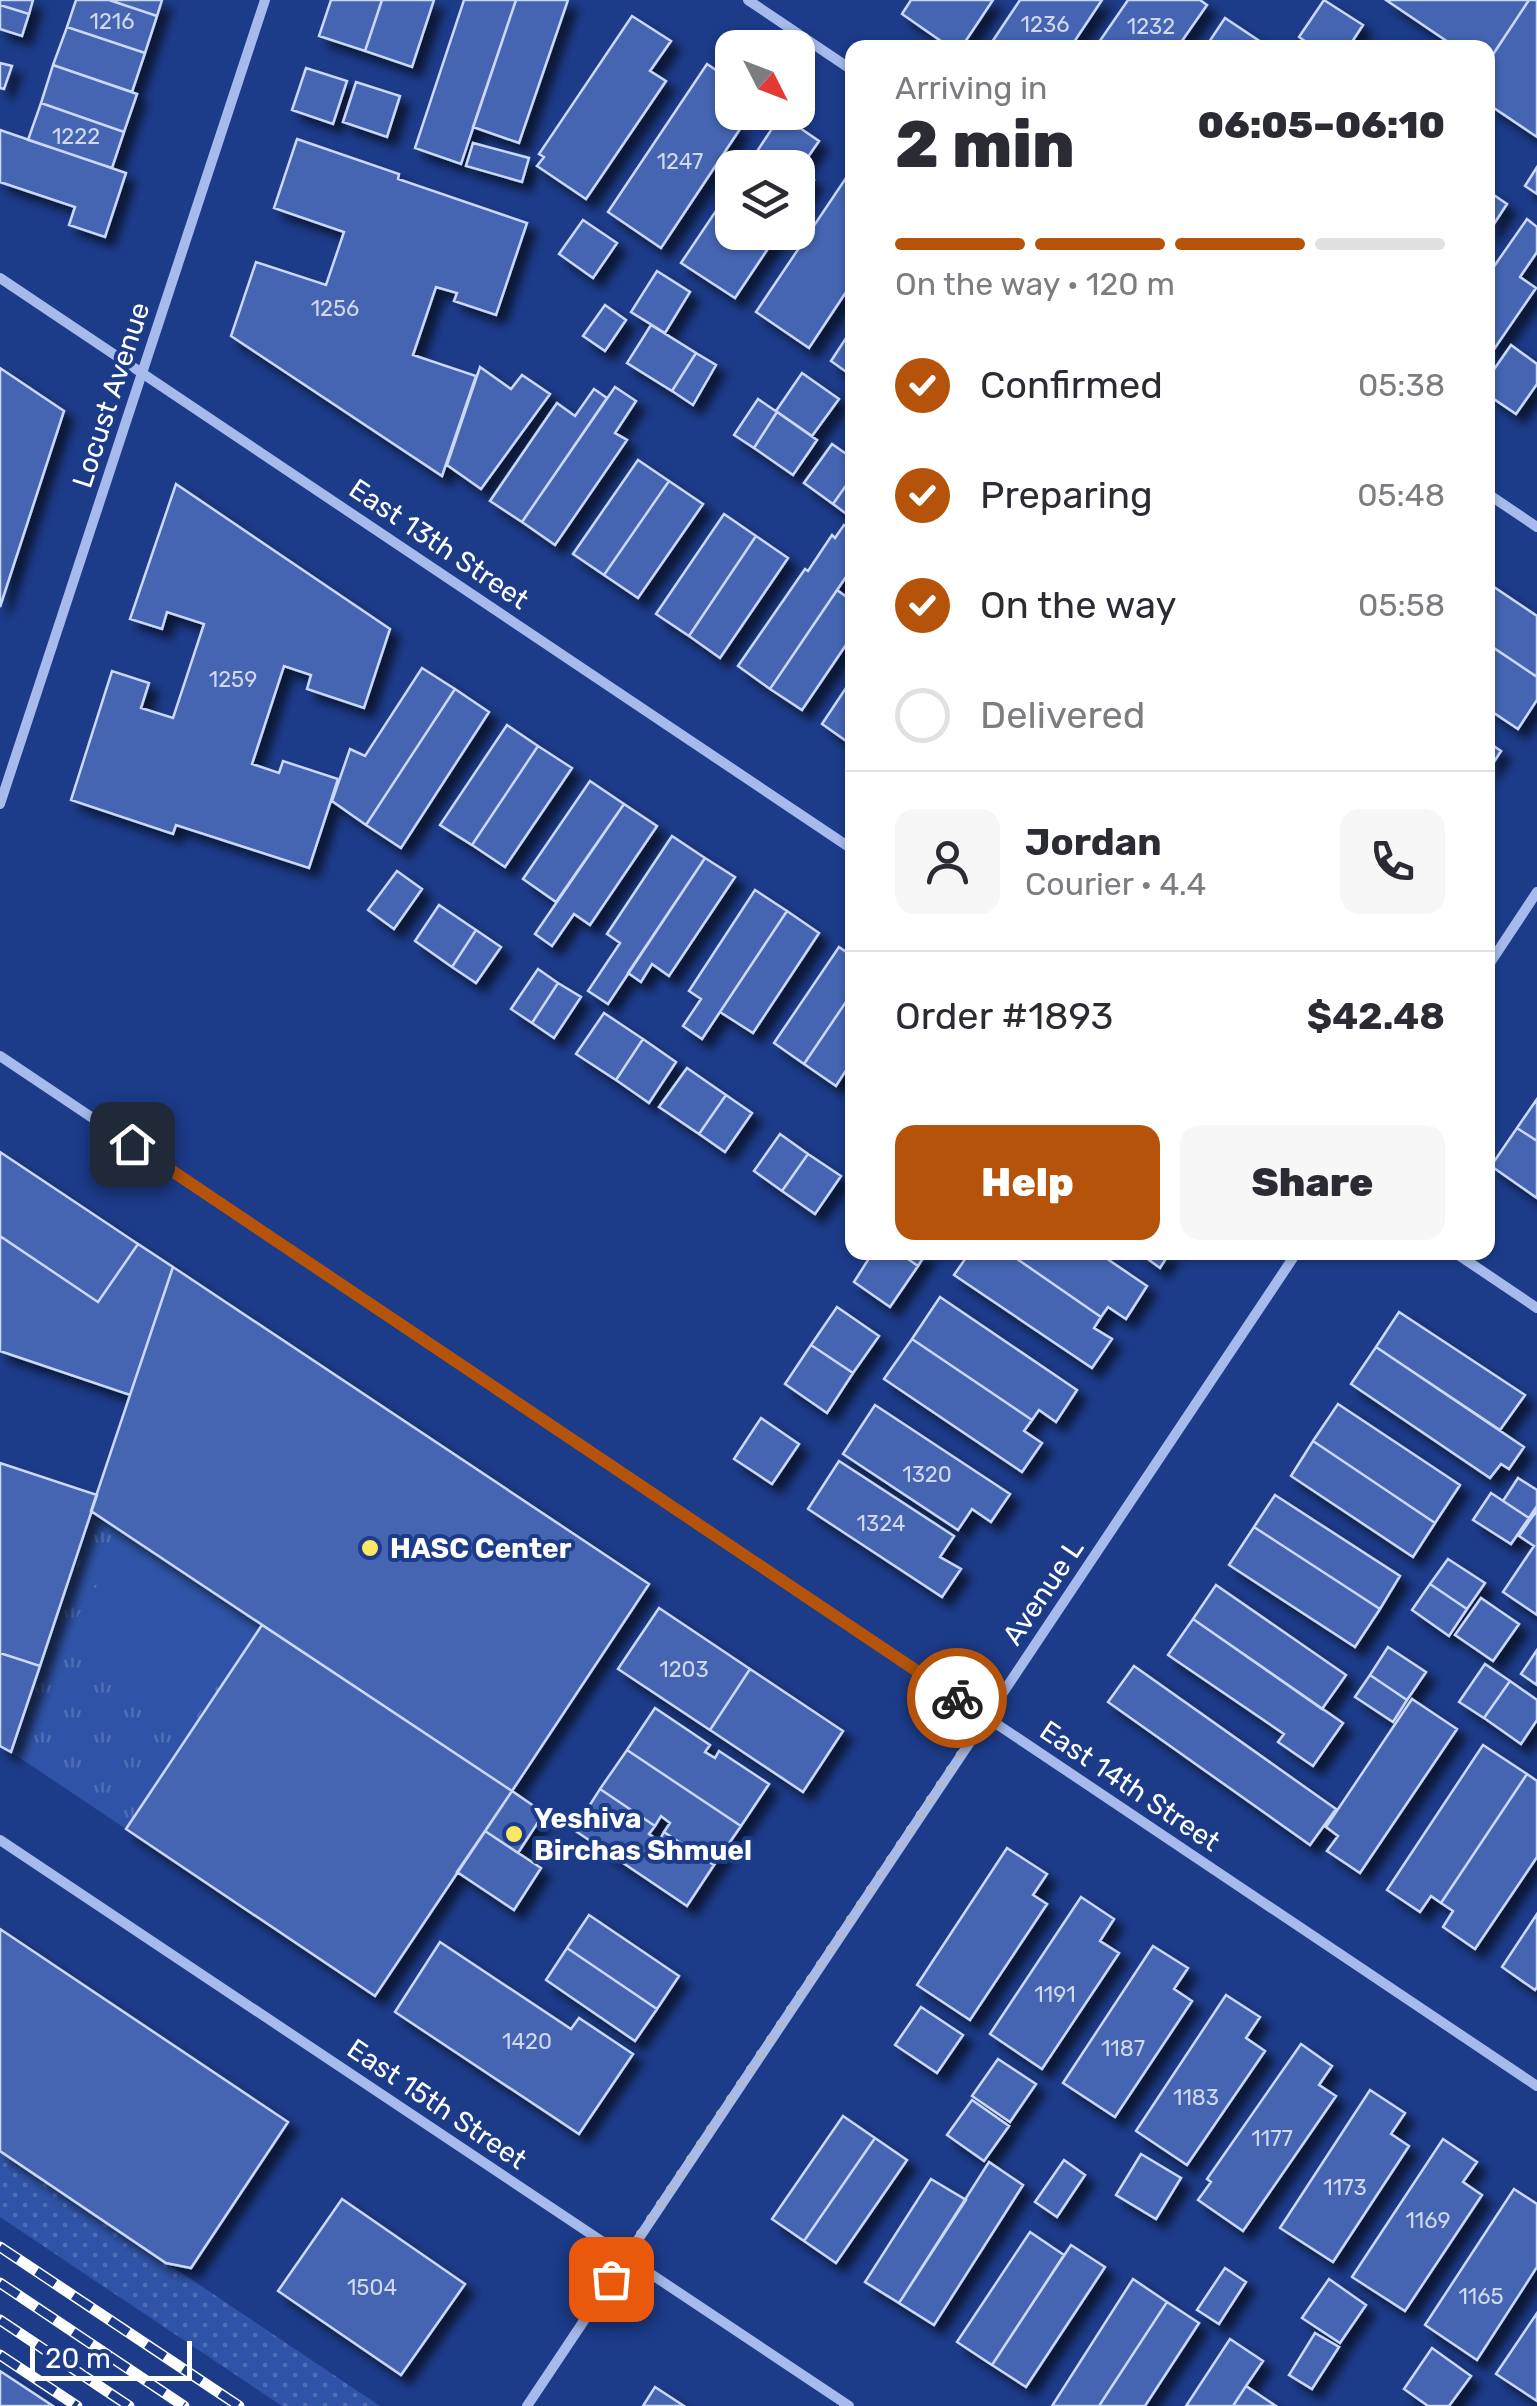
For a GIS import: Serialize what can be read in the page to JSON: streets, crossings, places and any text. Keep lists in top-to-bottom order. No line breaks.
{"streets":{"street":["Locust Avenue","East 13th Street","Avenue L","East 14th Street","East 15th Street"]},"crossings":[["Locust Avenue","East 13th Street"],["Avenue L","East 14th Street"],["Avenue L","East 15th Street"]],"places":["HASC Center","Yeshiva Birchas Shmuel"],"house_numbers":["1216","1236","1232","1222","1247","1256","1259","1320","1324","1203","1191","1420","1187","1183","1177","1173","1169","1504","1165"],"scale_bar":"20 m","north":"bottom right","page":{"heading":["2 min","Arriving in","06:05–06:10"],"panel":["Jordan","Courier · 4.4","Order #1893","$42.48"],"bar":"On the way · 120 m","list":[["Confirmed","05:38"],["Preparing","05:48"],["On the way","05:58"],"Delivered"],"buttons":["Help","Share"],"scale":"20 m"}}
